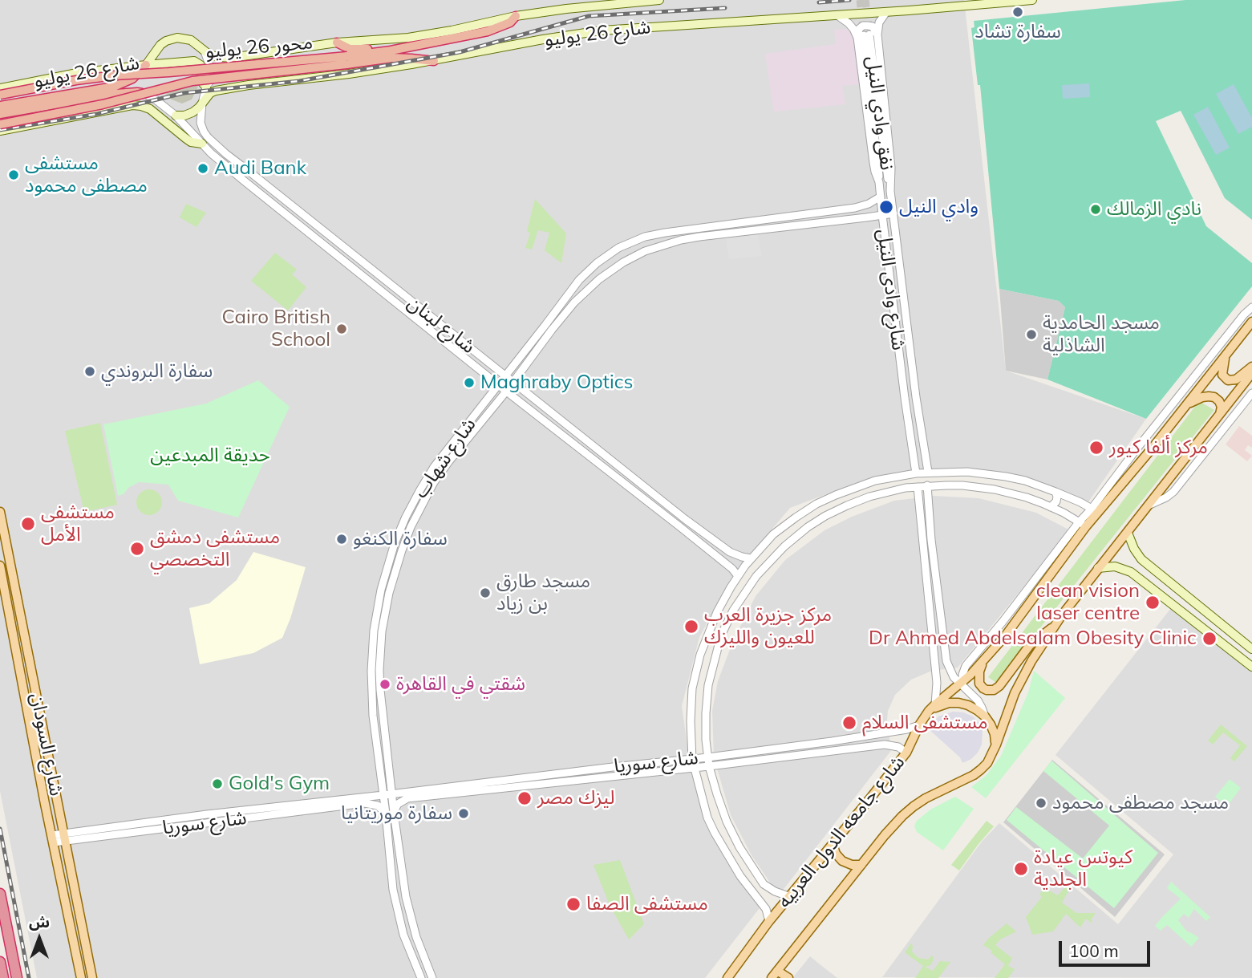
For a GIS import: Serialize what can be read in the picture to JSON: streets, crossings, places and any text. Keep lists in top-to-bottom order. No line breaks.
{"streets":{"highway":["محور 26 يوليو"],"main road":["شارع 26 يوليو","شارع السودان","شارع جامعه الدول العربيه"],"street":["شارع وادى النيل","شارع لبنان","شارع شهاب","شارع سوريا"]},"crossings":[["شارع 26 يوليو","محور 26 يوليو"],["شارع 26 يوليو","شارع وادى النيل"],["شارع 26 يوليو","شارع لبنان"],["شارع وادى النيل","شارع شهاب"],["شارع لبنان","شارع شهاب"],["شارع شهاب","شارع سوريا"],["شارع السودان","شارع سوريا"],["شارع سوريا","شارع جامعه الدول العربيه"]],"parks":["حديقة المبدعين"],"places":["سفارة تشاد","Audi Bank","مستشفى مصطفى محمود","وادي النيل","نادي الزمالك","Cairo British School","مسجد الحامدية الشاذلية","سفارة البروندي","Maghraby Optics","مركز ألفا كيور","مستشفى الأمل","سفارة الكنغو","مستشفى دمشق التخصصي","مسجد طارق بن زياد","clean vision laser centre","مركز جزيرة العرب للعيون والليزك","Dr Ahmed Abdelsalam Obesity Clinic","شقتي في القاهرة","مستشفى السلام","Gold's Gym","ليزك مصر","مسجد مصطفى محمود","سفارة موريتانيا","كيوتس عيادة الجلدية","مستشفى الصفا"],"scale_bar":"100 m","north":"top"}
